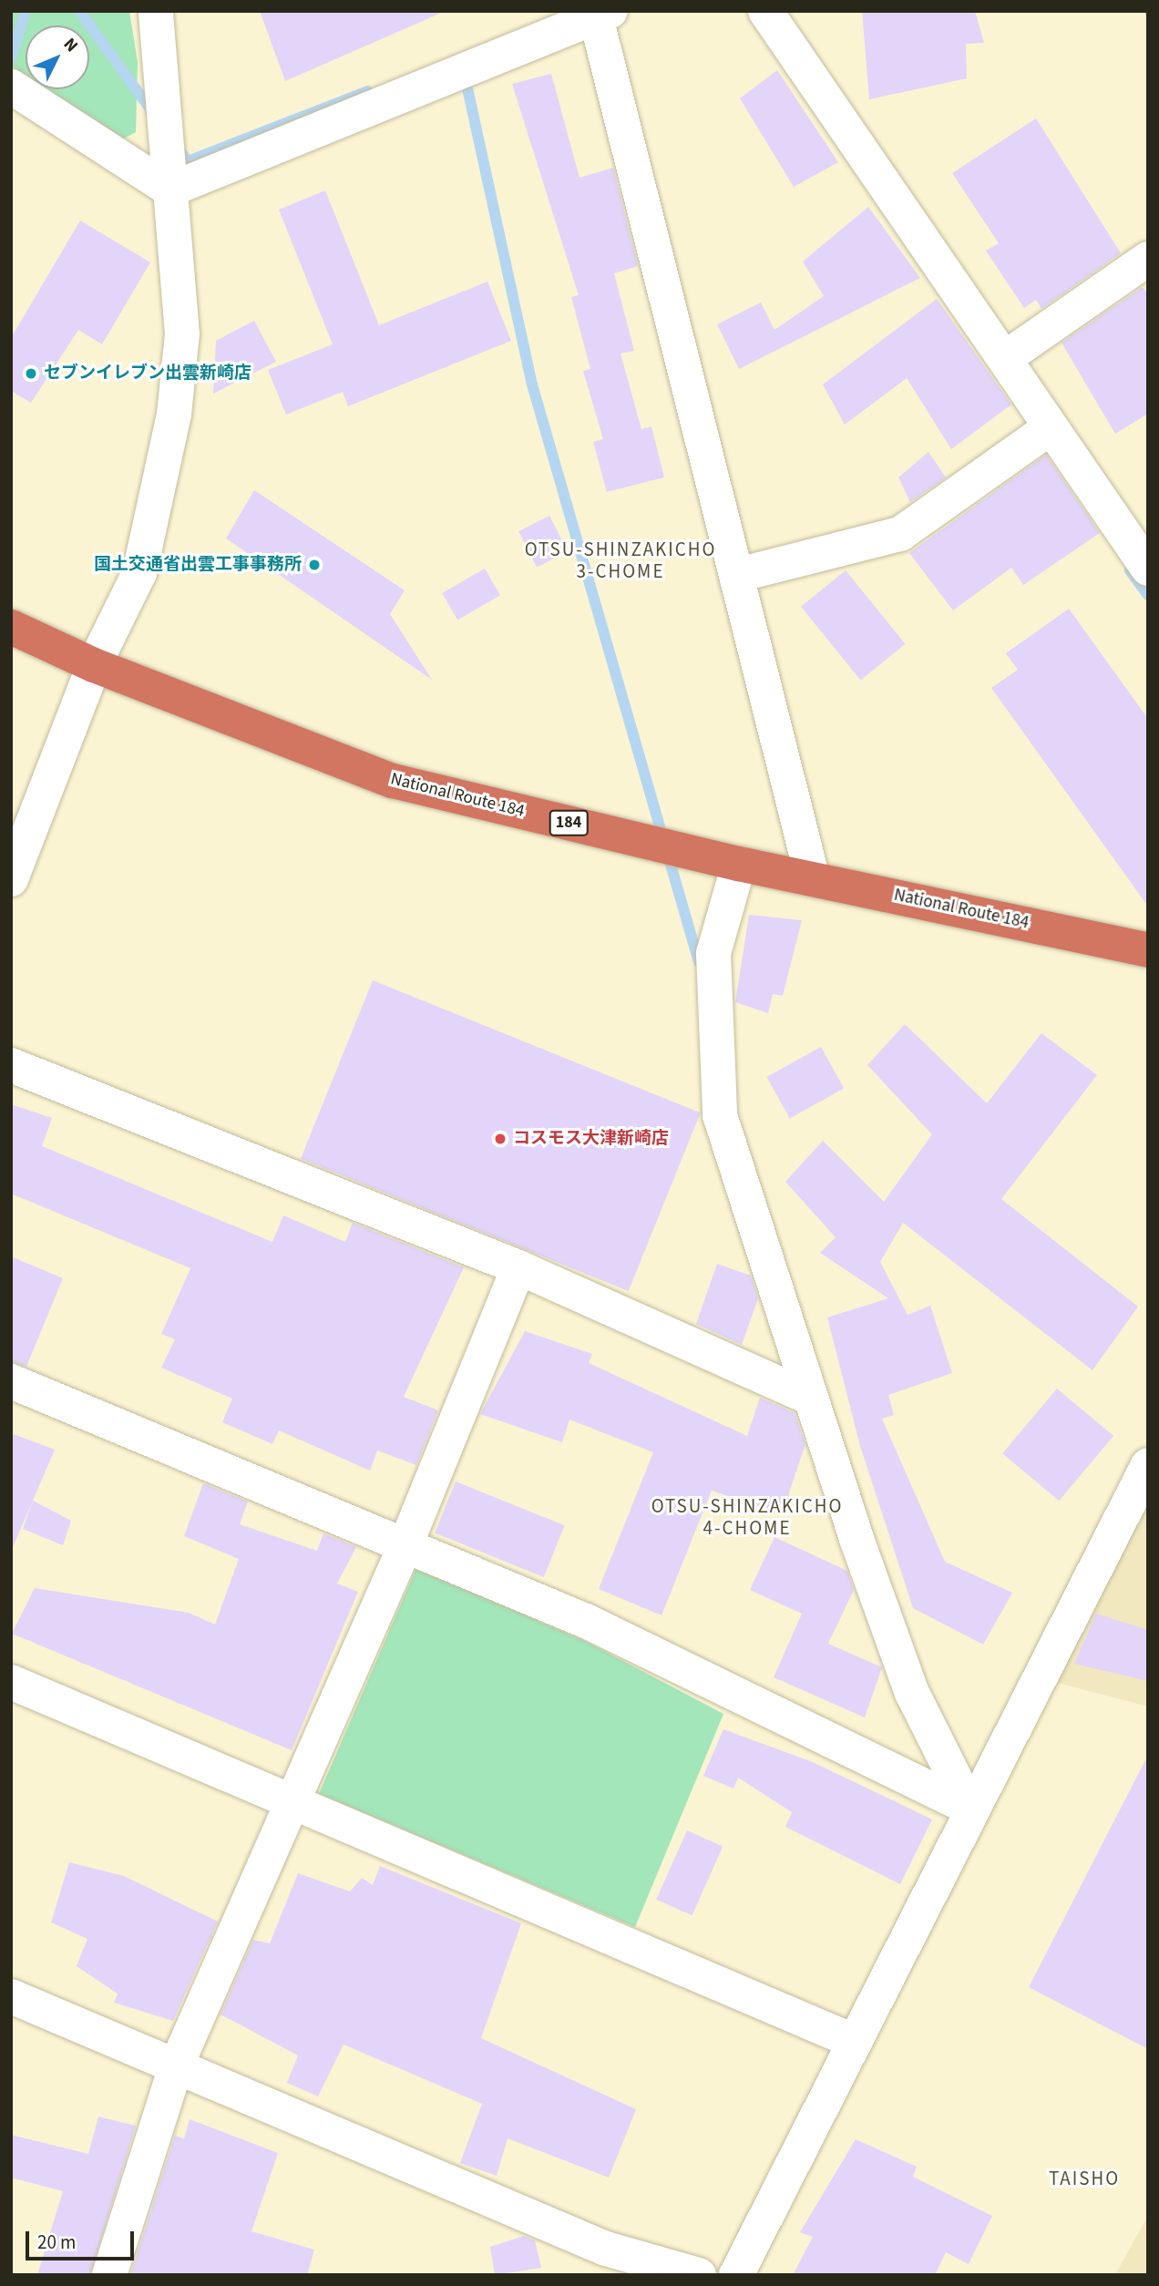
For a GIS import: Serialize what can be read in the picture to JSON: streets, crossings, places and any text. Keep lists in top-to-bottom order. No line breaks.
{"streets":{"highway":["National Route 184","184"]},"districts":["OTSU-SHINZAKICHO 3-CHOME","OTSU-SHINZAKICHO 4-CHOME","TAISHO"],"places":["セブンイレブン出雲新崎店","国土交通省出雲工事事務所","コスモス大津新崎店"],"scale_bar":"20 m","north":"top right"}
